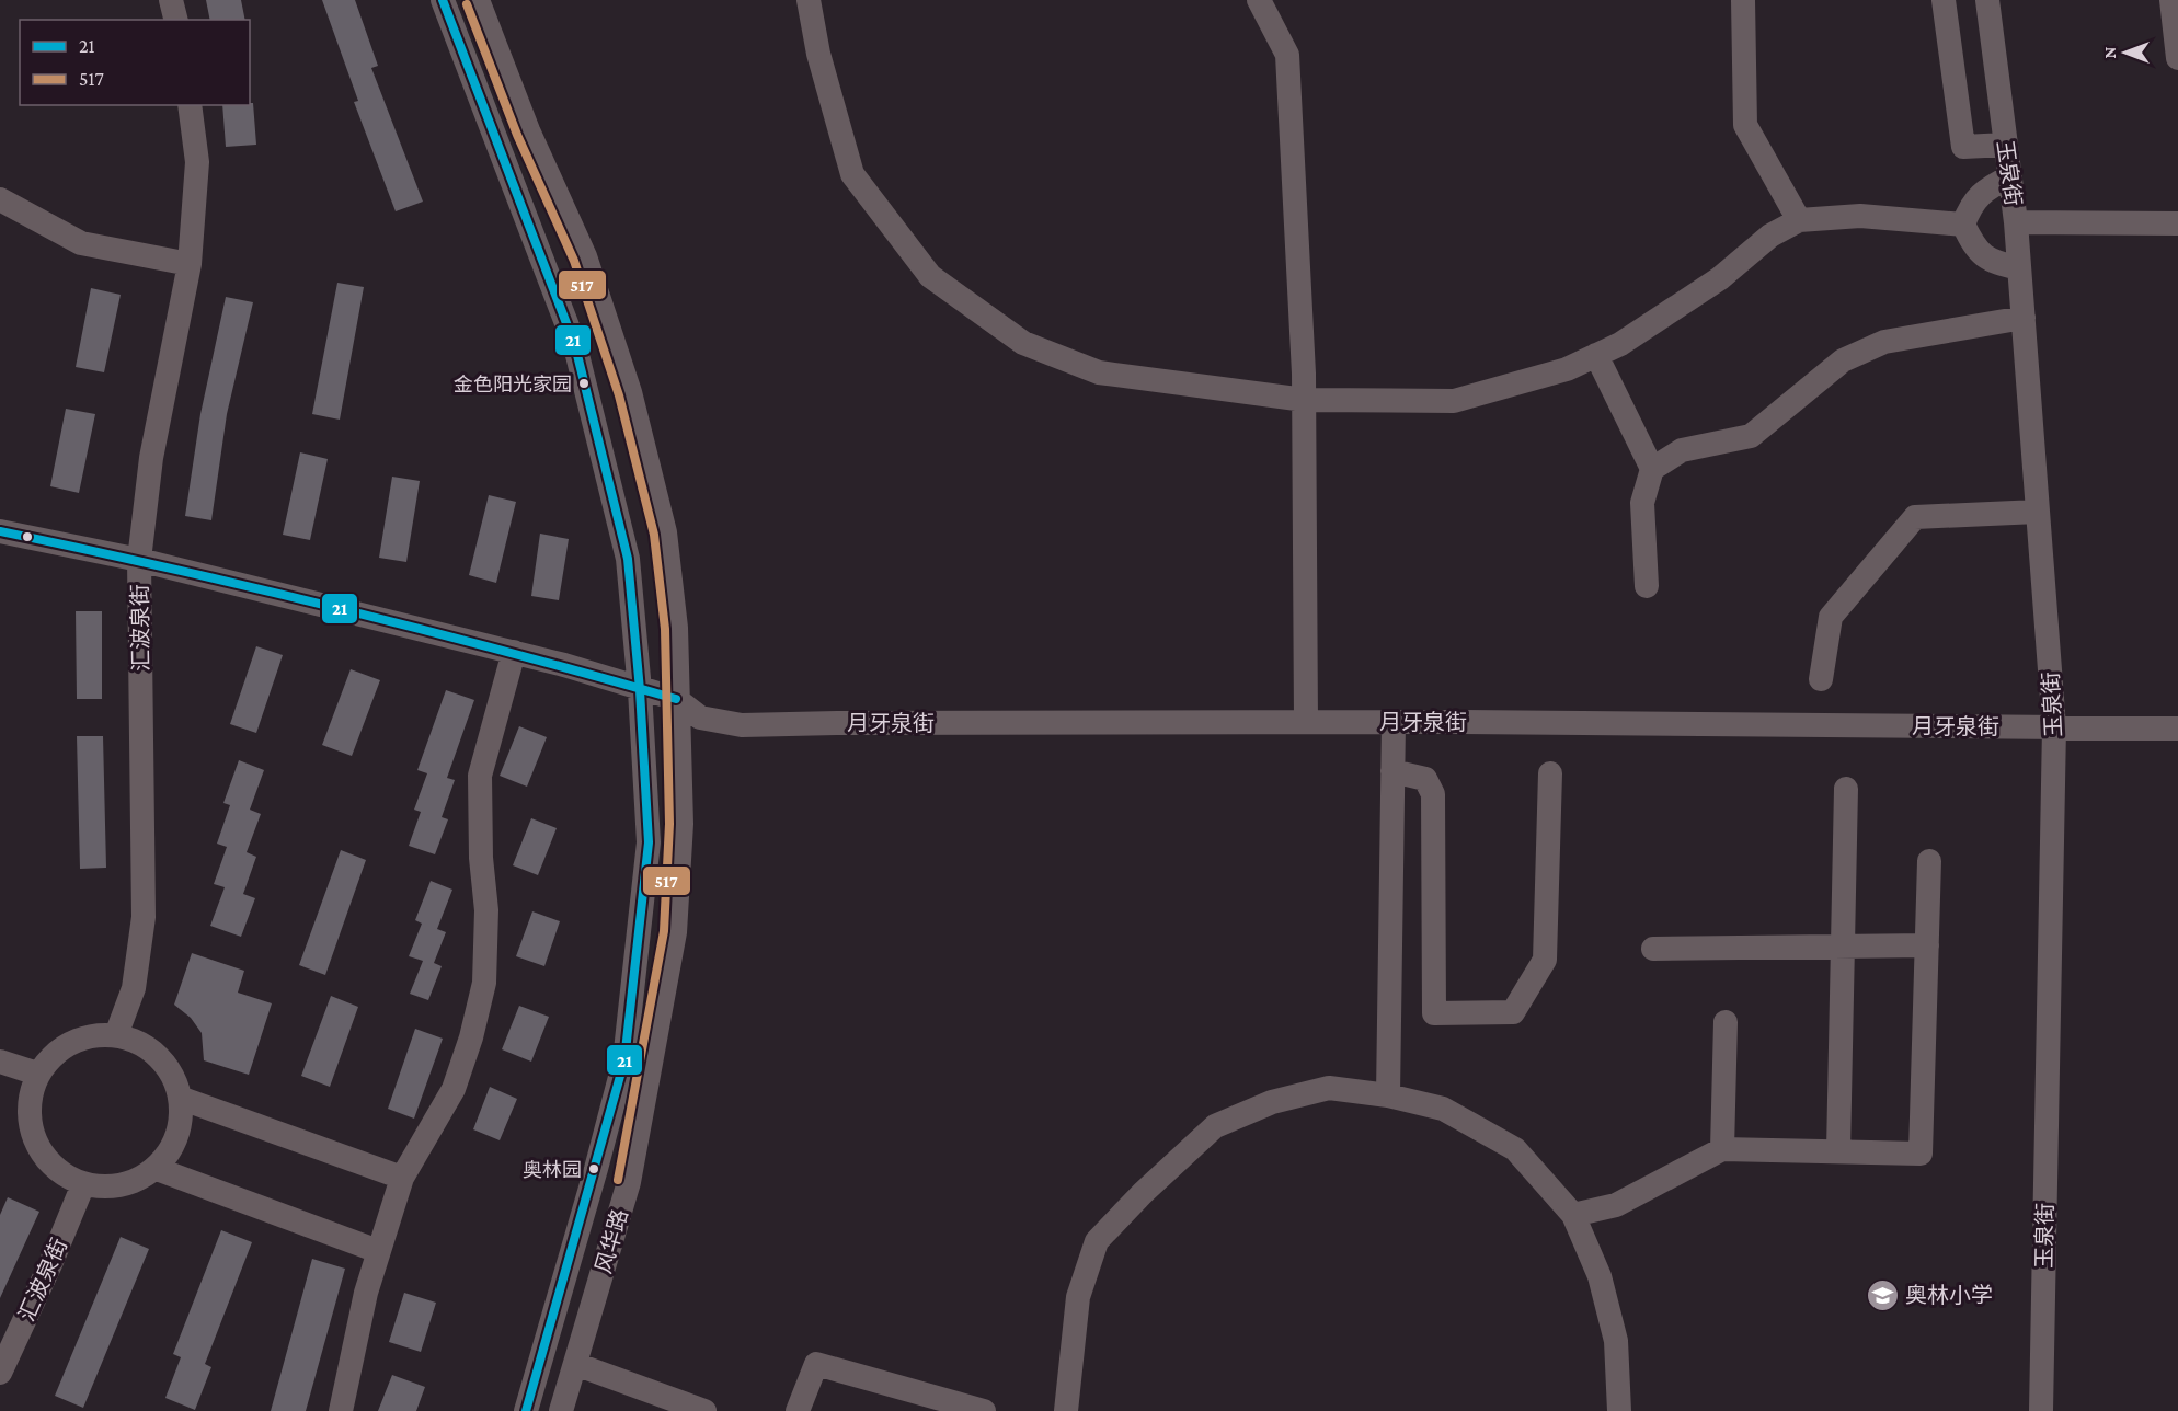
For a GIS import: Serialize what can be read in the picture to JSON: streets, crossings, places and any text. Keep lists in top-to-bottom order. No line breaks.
{"streets":{"street":["玉泉街","汇波泉街","月牙泉街","风华路"]},"crossings":[["玉泉街","月牙泉街"],["月牙泉街","风华路"]],"places":{"other":["金色阳光家园","奥林园"],"school or university":["奥林小学"]},"lines":["transit line 21","transit line 517"],"legend":["21","517"],"north":"left"}
